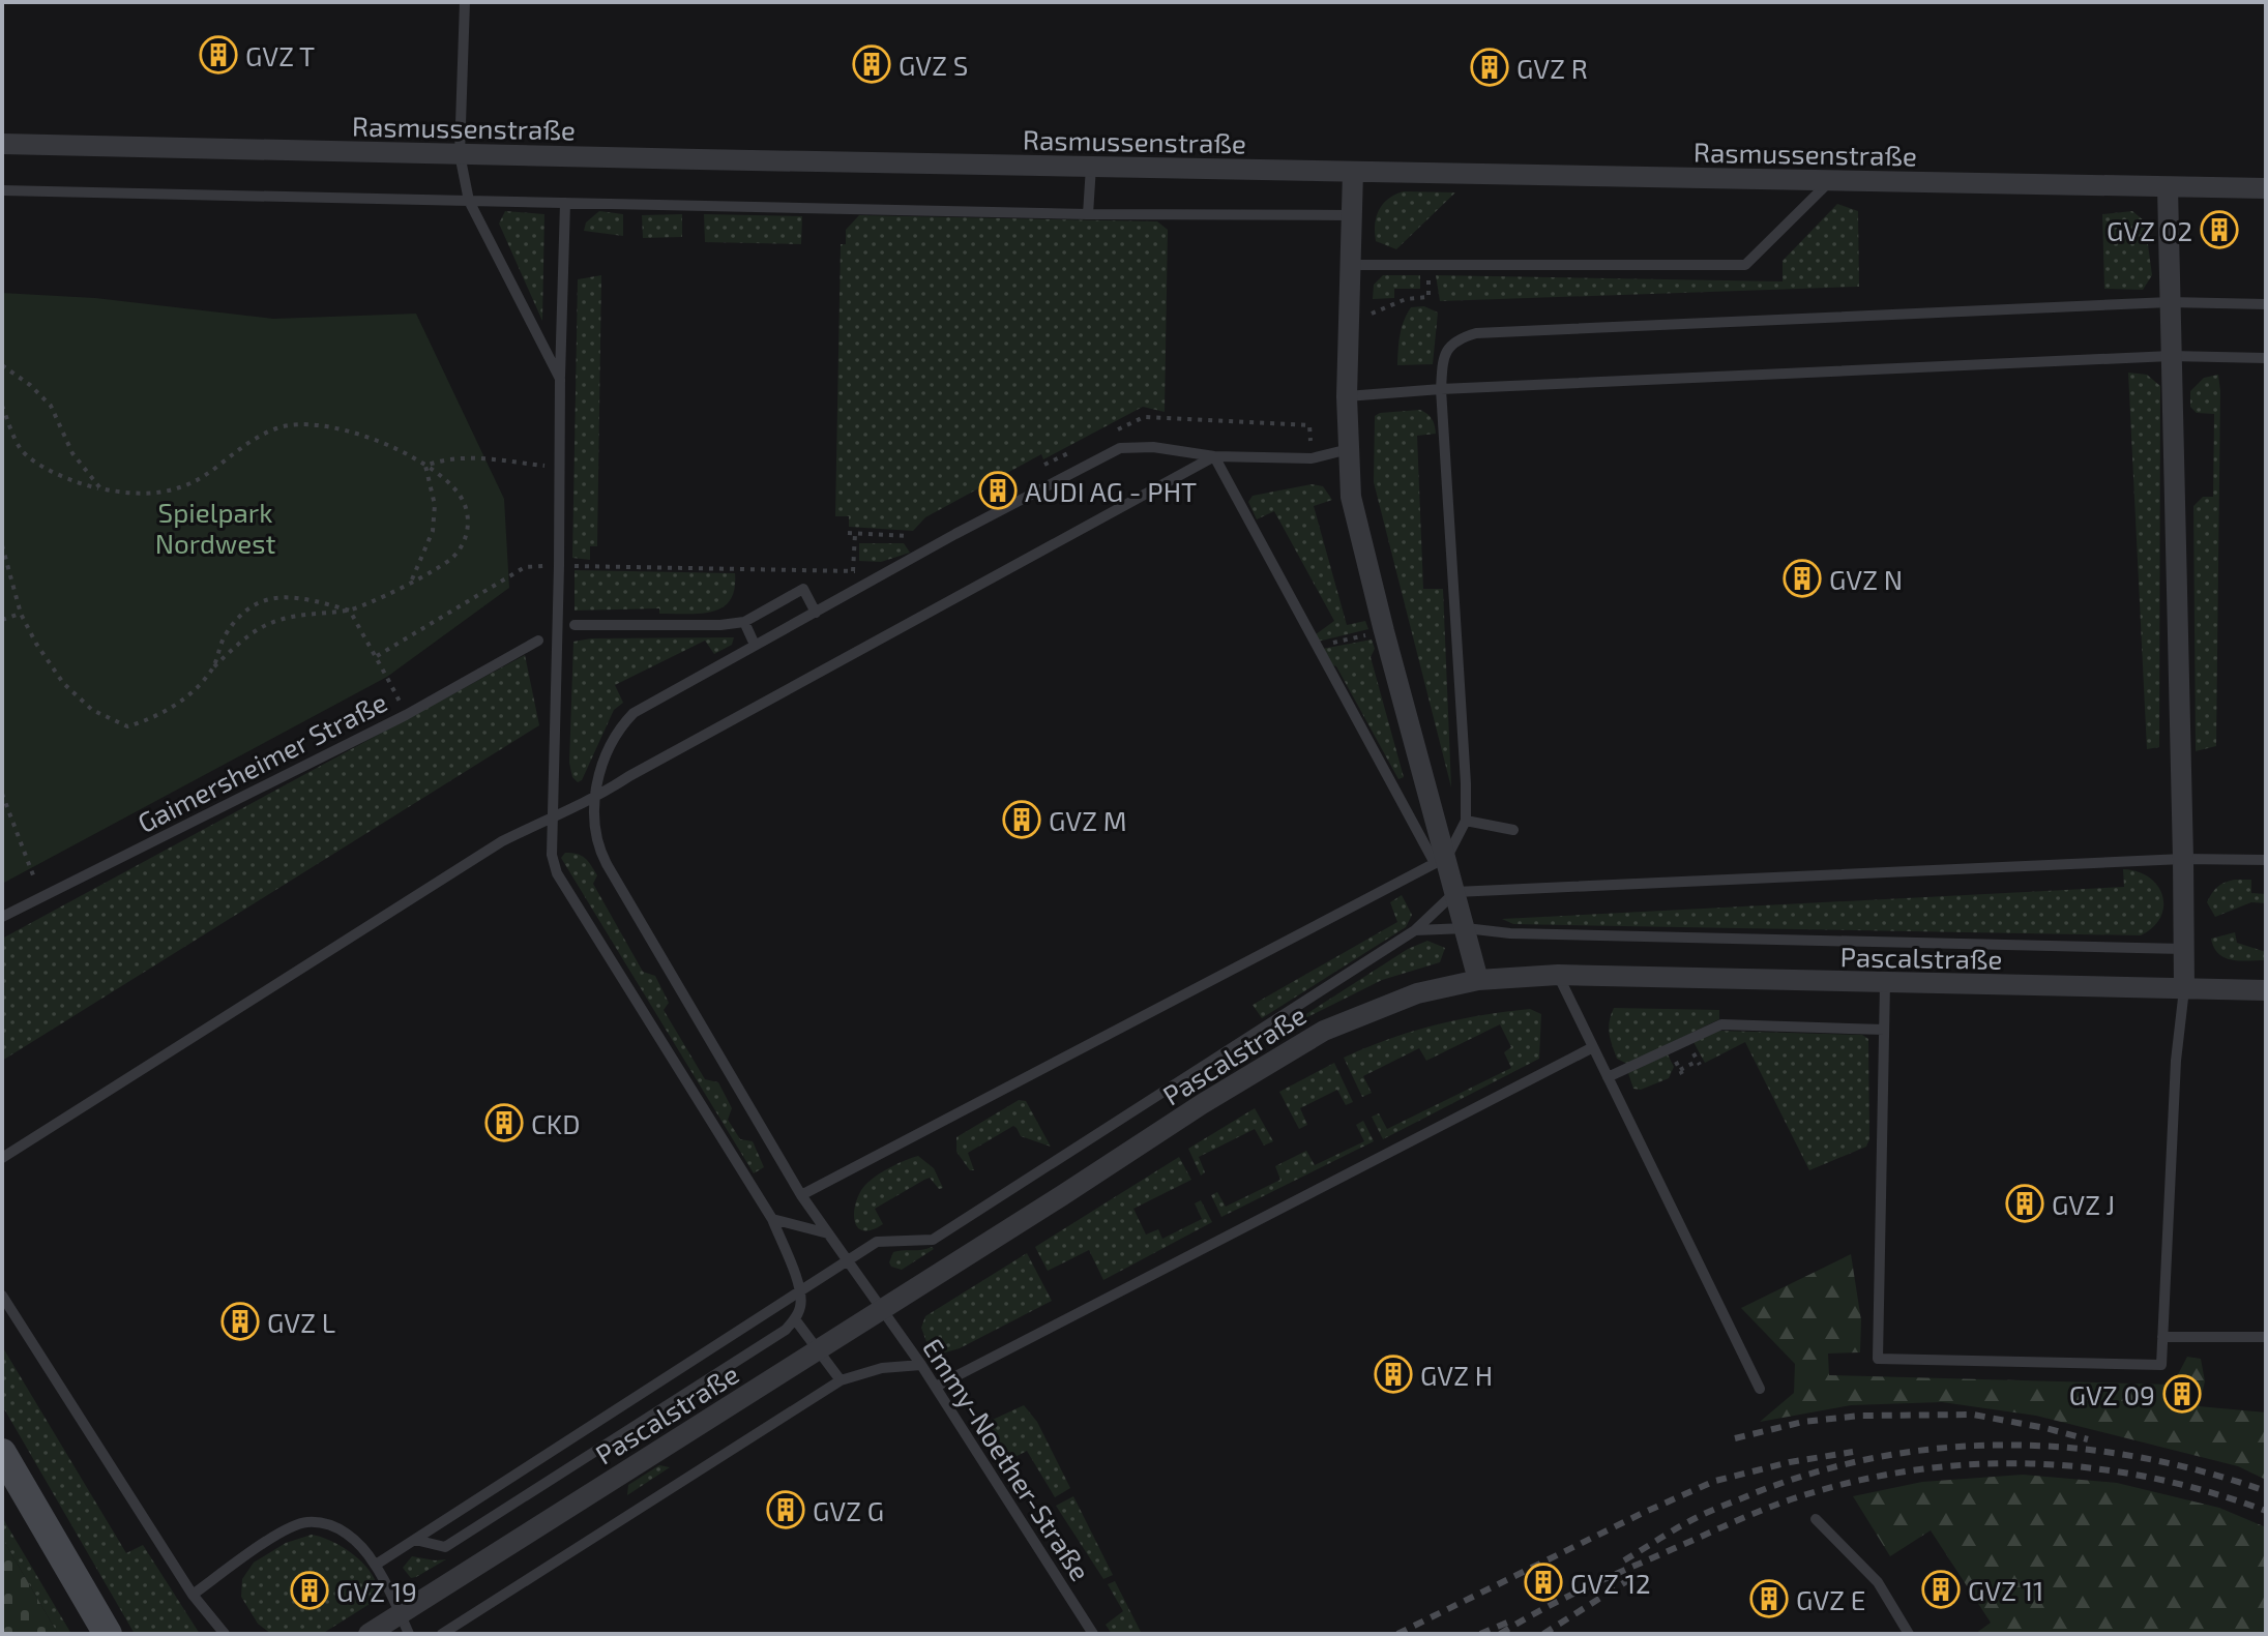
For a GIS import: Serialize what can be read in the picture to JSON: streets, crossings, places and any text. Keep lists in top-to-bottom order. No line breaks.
{"streets":{"street":["Rasmussenstraße","Pascalstraße"],"lane":["Gaimersheimer Straße","Emmy-Noether-Straße"]},"crossings":[["Pascalstraße","Emmy-Noether-Straße"]],"parks":["Spielpark Nordwest"],"places":{"building":["GVZ T","GVZ S","GVZ R","GVZ 02","AUDI AG - PHT","GVZ N","GVZ M","CKD","GVZ J","GVZ L","GVZ H","GVZ 09","GVZ G","GVZ 12","GVZ 11","GVZ 19","GVZ E"]}}
